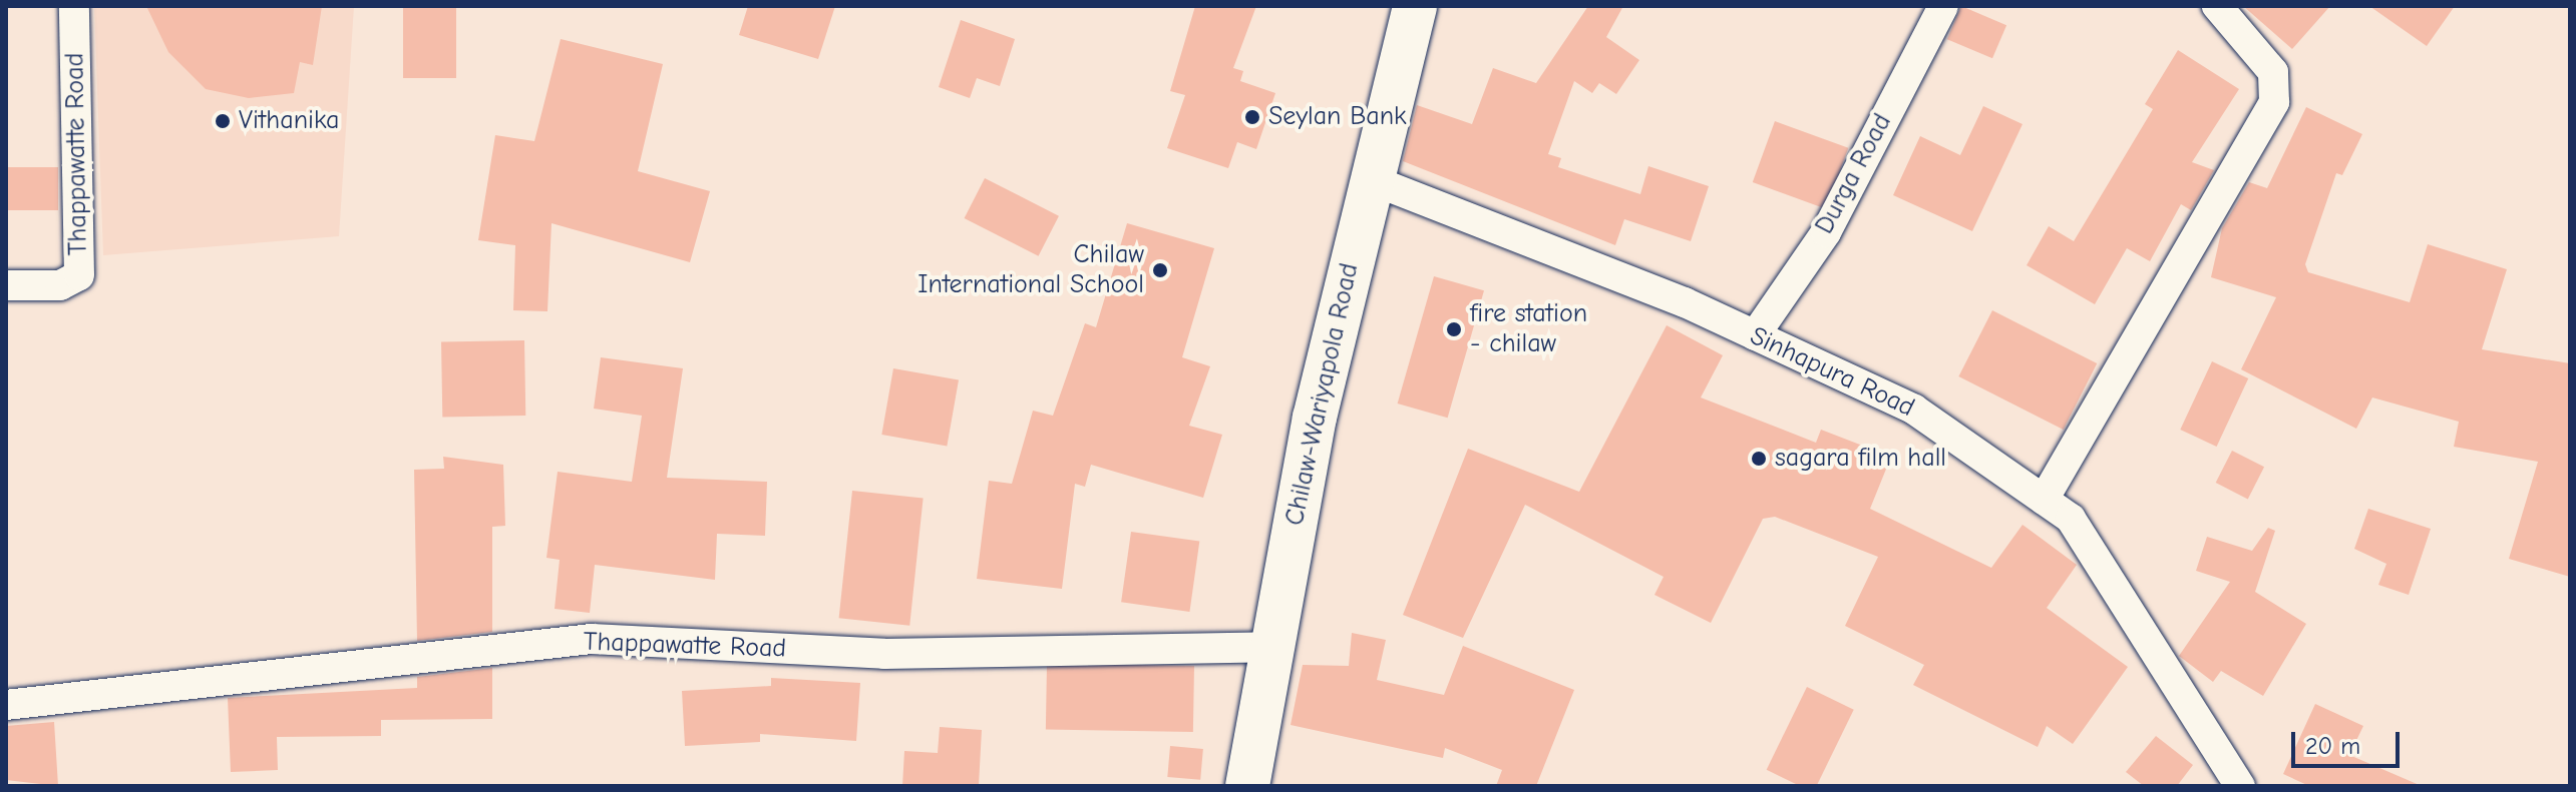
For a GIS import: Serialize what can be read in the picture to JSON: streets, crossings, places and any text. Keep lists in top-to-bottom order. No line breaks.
{"streets":{"main road":["Chilaw-Wariyapola Road"],"street":["Thappawatte Road","Durga Road","Sinhapura Road"]},"crossings":[["Thappawatte Road","Chilaw-Wariyapola Road"],["Durga Road","Sinhapura Road"],["Sinhapura Road","Chilaw-Wariyapola Road"]],"places":["Seylan Bank","Vithanika","Chilaw International School","fire station - chilaw","sagara film hall"],"scale_bar":"20 m"}
